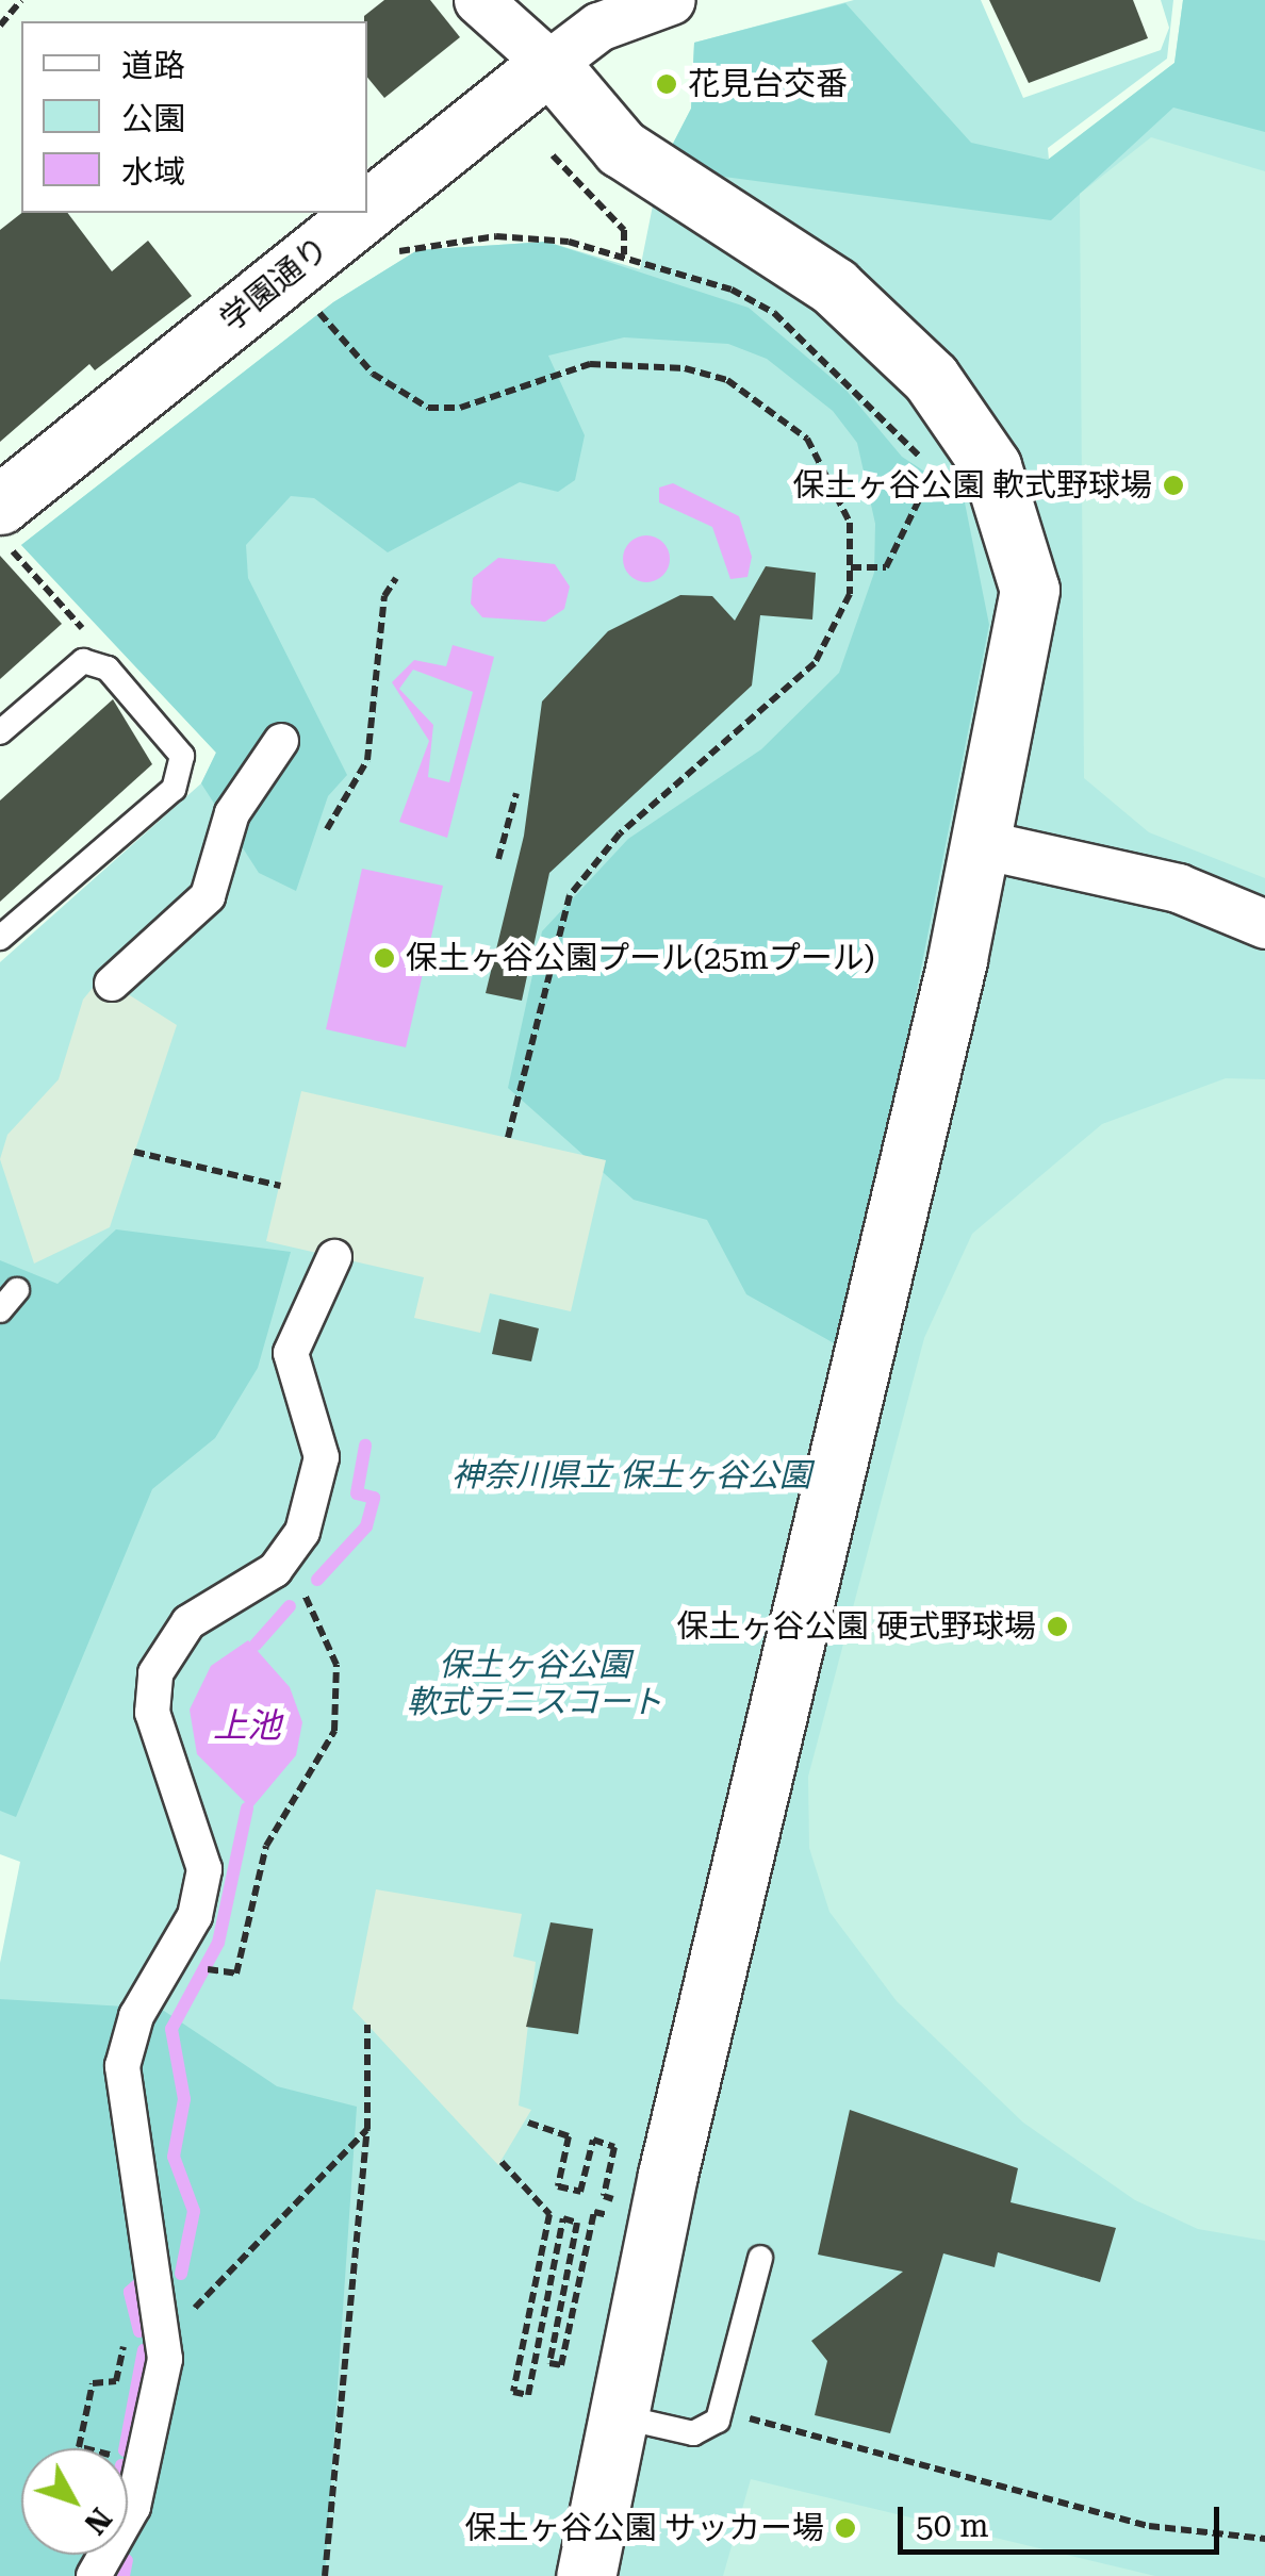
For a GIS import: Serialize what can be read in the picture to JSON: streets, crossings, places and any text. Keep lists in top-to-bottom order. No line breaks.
{"streets":{"street":["学園通り"]},"water":["上池"],"parks":["神奈川県立 保土ヶ谷公園","保土ヶ谷公園 軟式テニスコート"],"places":["花見台交番","保土ヶ谷公園 軟式野球場","保土ヶ谷公園プール(25mプール)","保土ヶ谷公園 硬式野球場","保土ヶ谷公園 サッカー場"],"legend":["道路","公園","水域"],"scale_bar":"50 m","north":"bottom right"}
